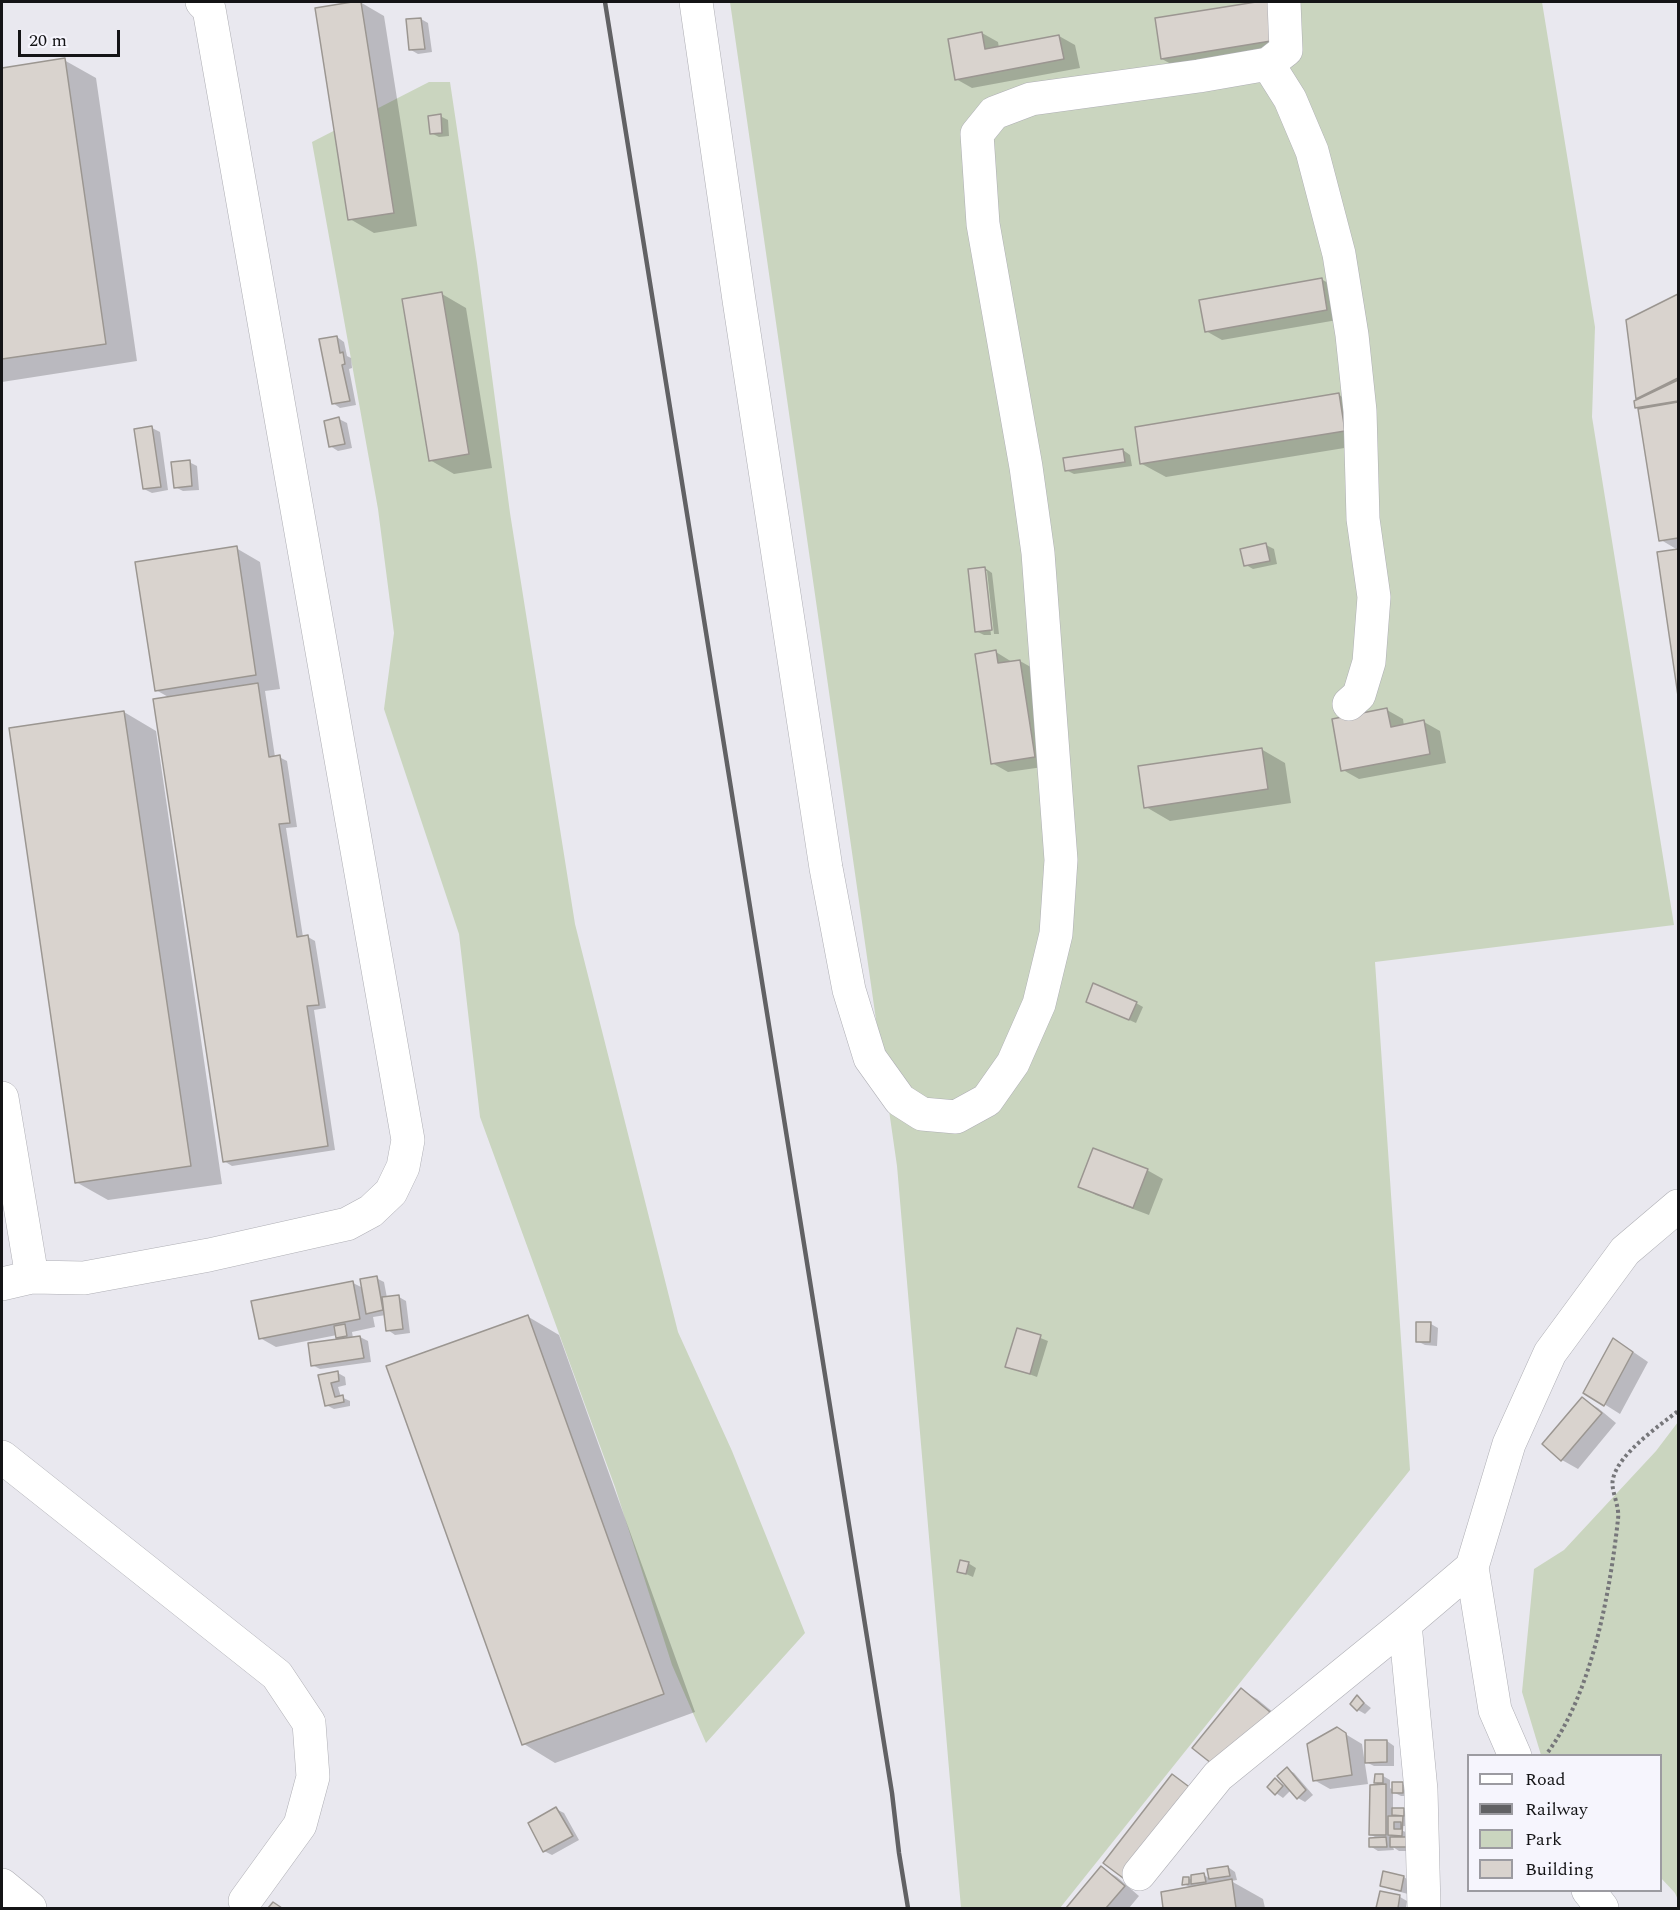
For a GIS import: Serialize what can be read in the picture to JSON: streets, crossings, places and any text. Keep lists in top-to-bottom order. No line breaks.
{"legend":["Road","Railway","Park","Building"],"scale_bar":"20 m"}
